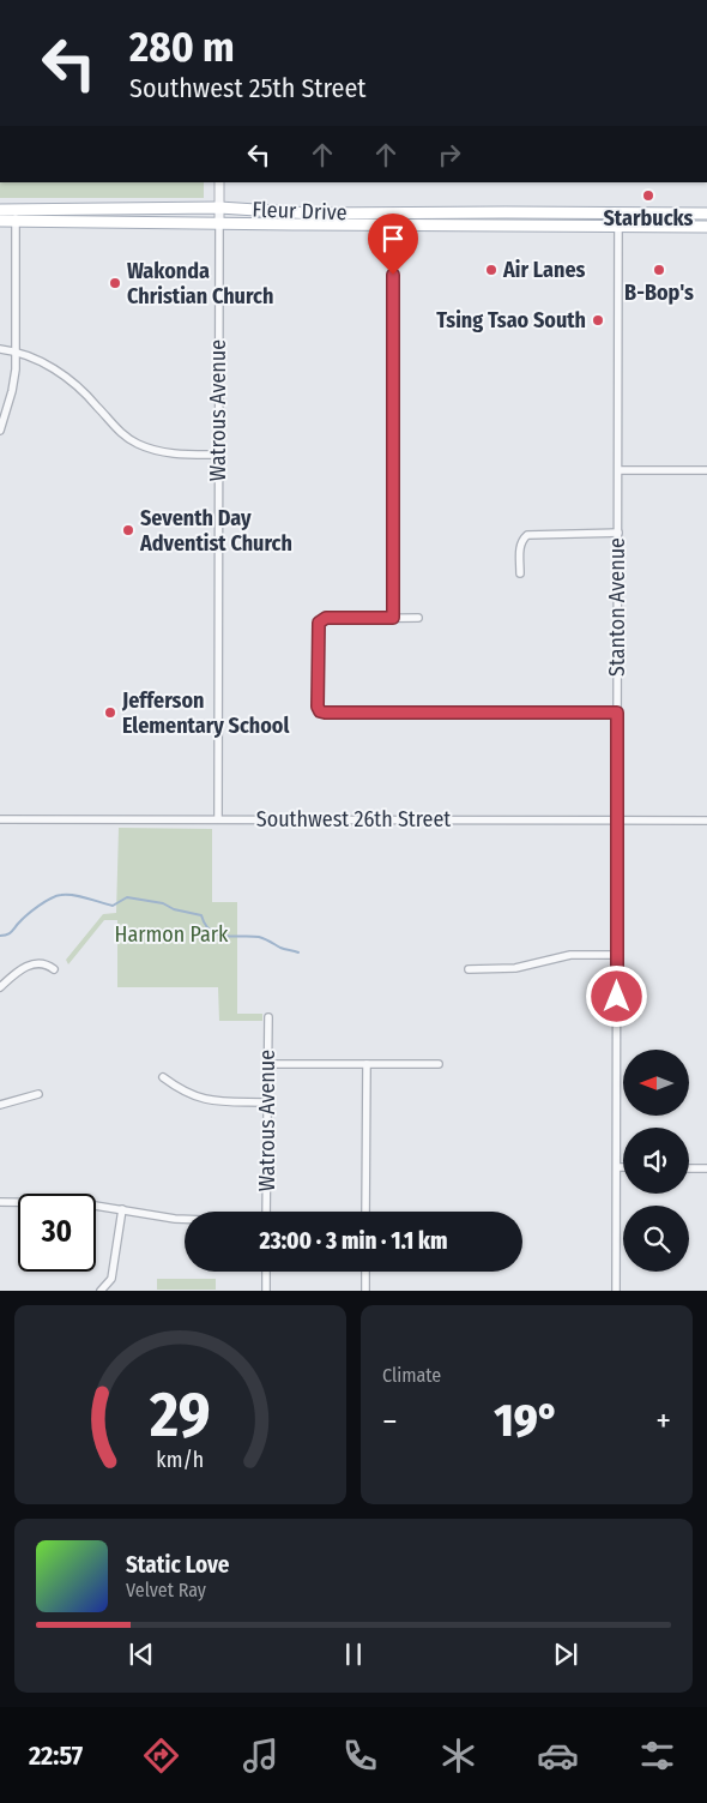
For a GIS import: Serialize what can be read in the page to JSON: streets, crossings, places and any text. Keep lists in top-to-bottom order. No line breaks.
{"streets":{"main road":["Fleur Drive"],"street":["Watrous Avenue","Stanton Avenue","Southwest 26th Street"]},"crossings":[["Fleur Drive","Watrous Avenue"],["Fleur Drive","Stanton Avenue"],["Watrous Avenue","Southwest 26th Street"],["Stanton Avenue","Southwest 26th Street"]],"parks":["Harmon Park"],"places":["Starbucks","Air Lanes","B-Bop's","Wakonda Christian Church","Tsing Tsao South","Seventh Day Adventist Church","Jefferson Elementary School"],"north":"left","page":{"turn":["280 m","Southwest 25th Street"],"limit":"30","trip":"23:00 · 3 min · 1.1 km","tile":"Climate","heat":["−","19°","+"],"song":["Static Love","Velvet Ray"],"tabs":"22:57","gauge":["29","km/h"]}}
